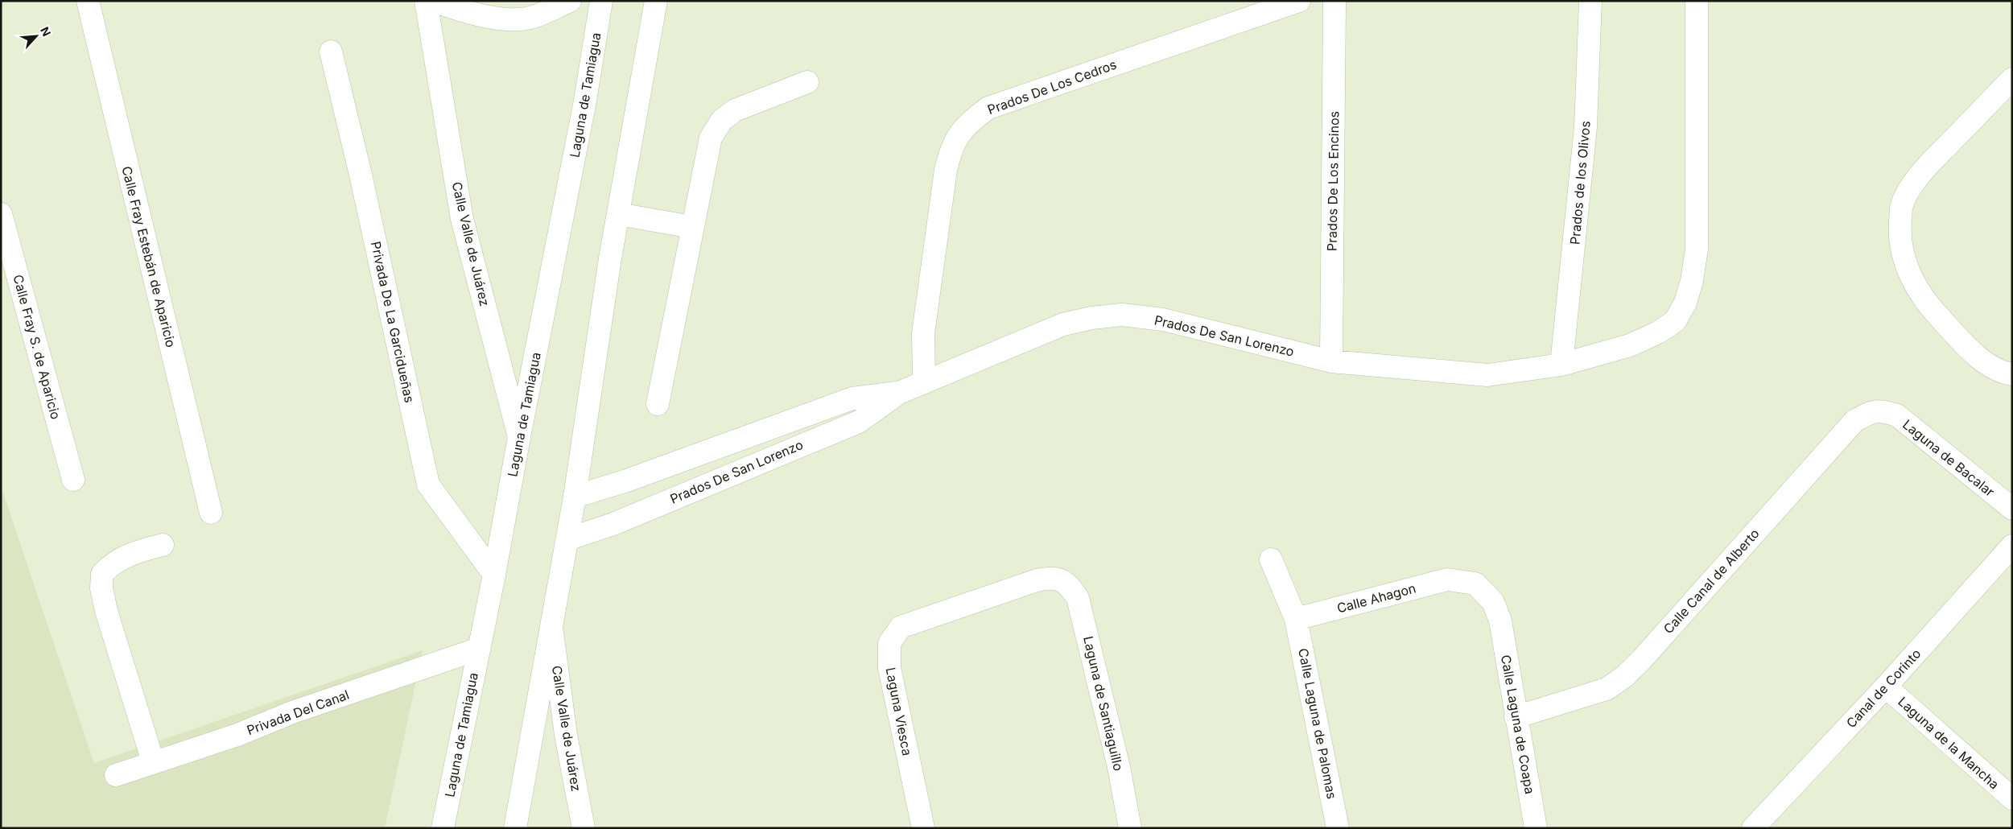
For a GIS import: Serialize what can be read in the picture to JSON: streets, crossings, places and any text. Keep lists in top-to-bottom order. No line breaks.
{"streets":{"street":["Prados De Los Cedros","Laguna de Tamiagua","Prados De Los Encinos","Prados de los Olivos","Calle Valle de Juárez","Calle Fray Estebán de Aparicio","Privada De La Garcidueñas","Prados De San Lorenzo","Calle Fray S. de Aparicio","Laguna de Bacalar","Calle Canal de Alberto","Calle Ahagon","Canal de Corinto","Laguna de Santiaguillo","Laguna Viesca","Privada Del Canal","Calle Laguna de Palomas","Calle Laguna de Coapa","Laguna de la Mancha"]},"crossings":[["Prados De Los Cedros","Prados De San Lorenzo"],["Laguna de Tamiagua","Calle Valle de Juárez"],["Laguna de Tamiagua","Privada De La Garcidueñas"],["Laguna de Tamiagua","Privada Del Canal"],["Prados De Los Encinos","Prados De San Lorenzo"],["Prados de los Olivos","Prados De San Lorenzo"],["Laguna de Bacalar","Calle Canal de Alberto"],["Calle Canal de Alberto","Calle Laguna de Coapa"],["Calle Ahagon","Calle Laguna de Palomas"],["Calle Ahagon","Calle Laguna de Coapa"],["Canal de Corinto","Laguna de la Mancha"],["Laguna de Santiaguillo","Laguna Viesca"]],"north":"top right"}
